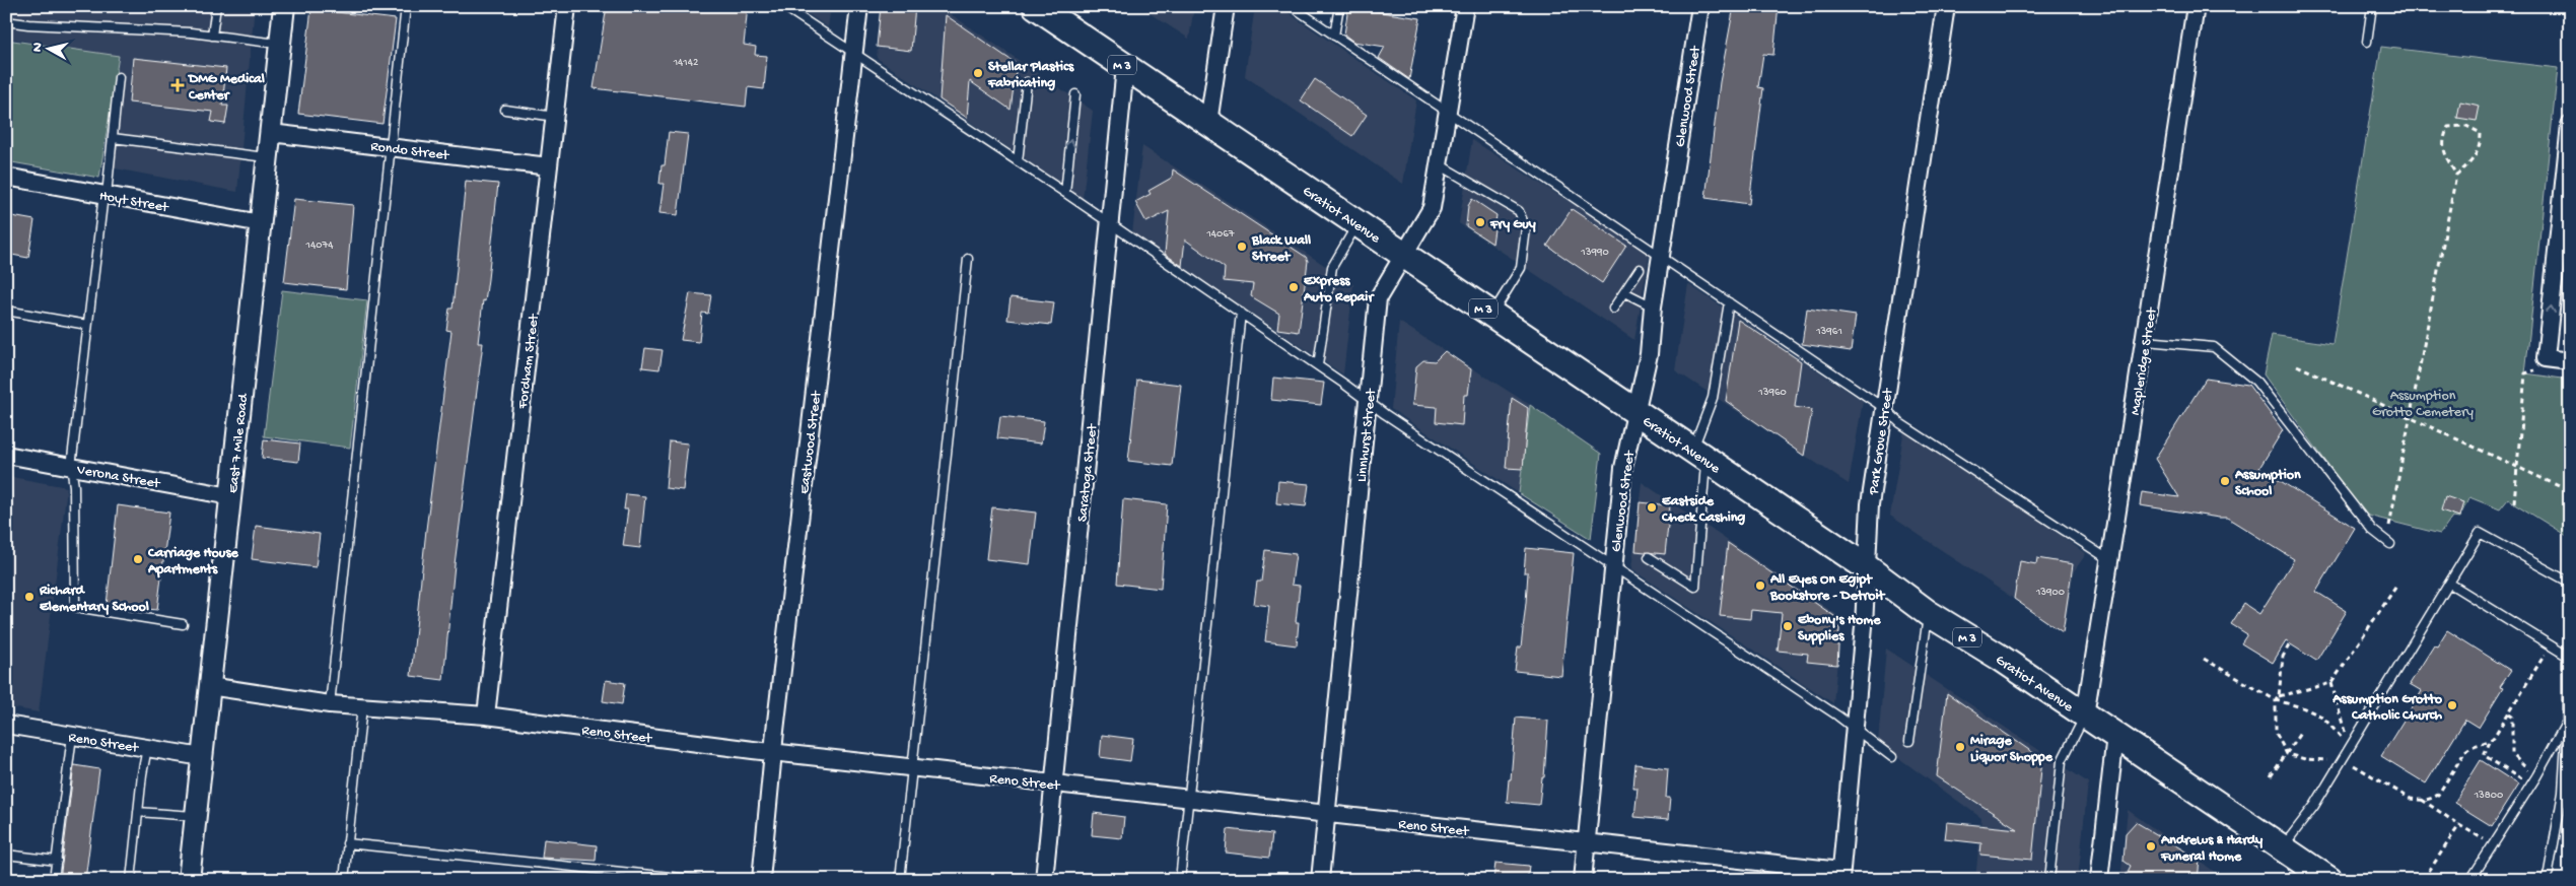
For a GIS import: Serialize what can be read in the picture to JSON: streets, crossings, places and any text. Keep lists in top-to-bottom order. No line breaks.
{"streets":{"main road":["M 3","Gratiot Avenue"],"street":["Glenwood Street","Rondo Street","Hoyt Street","Fordham Street","Mapleridge Street","Linnhurst Street","Park Grove Street","Eastwood Street","East 7 Mile Road","Saratoga Street","Verona Street","Reno Street"]},"crossings":[["Glenwood Street","Gratiot Avenue"],["Glenwood Street","Reno Street"],["Rondo Street","Fordham Street"],["Rondo Street","East 7 Mile Road"],["Hoyt Street","East 7 Mile Road"],["Gratiot Avenue","Mapleridge Street"],["Gratiot Avenue","Linnhurst Street"],["Gratiot Avenue","Park Grove Street"],["Gratiot Avenue","Saratoga Street"],["Fordham Street","Reno Street"],["Linnhurst Street","Reno Street"],["Park Grove Street","Reno Street"],["Eastwood Street","Reno Street"],["East 7 Mile Road","Verona Street"],["East 7 Mile Road","Reno Street"],["Saratoga Street","Reno Street"]],"parks":["Assumption Grotto Cemetery"],"places":{"other":["Stellar Plastics Fabricating","Fry Guy","Black Wall Street","Express Auto Repair","Assumption School","Eastside Check Cashing","Carriage House Apartments","All Eyes On Egipt Bookstore - Detroit","Richard Elementary School","Ebony's Home Supplies","Assumption Grotto Catholic Church","Mirage Liquor Shoppe","Andrews & Hardy Funeral Home"],"health":["DMG Medical Center"]},"house_numbers":["14142","14067","14074","13990","13961","13960","13900","13800"],"north":"left"}
